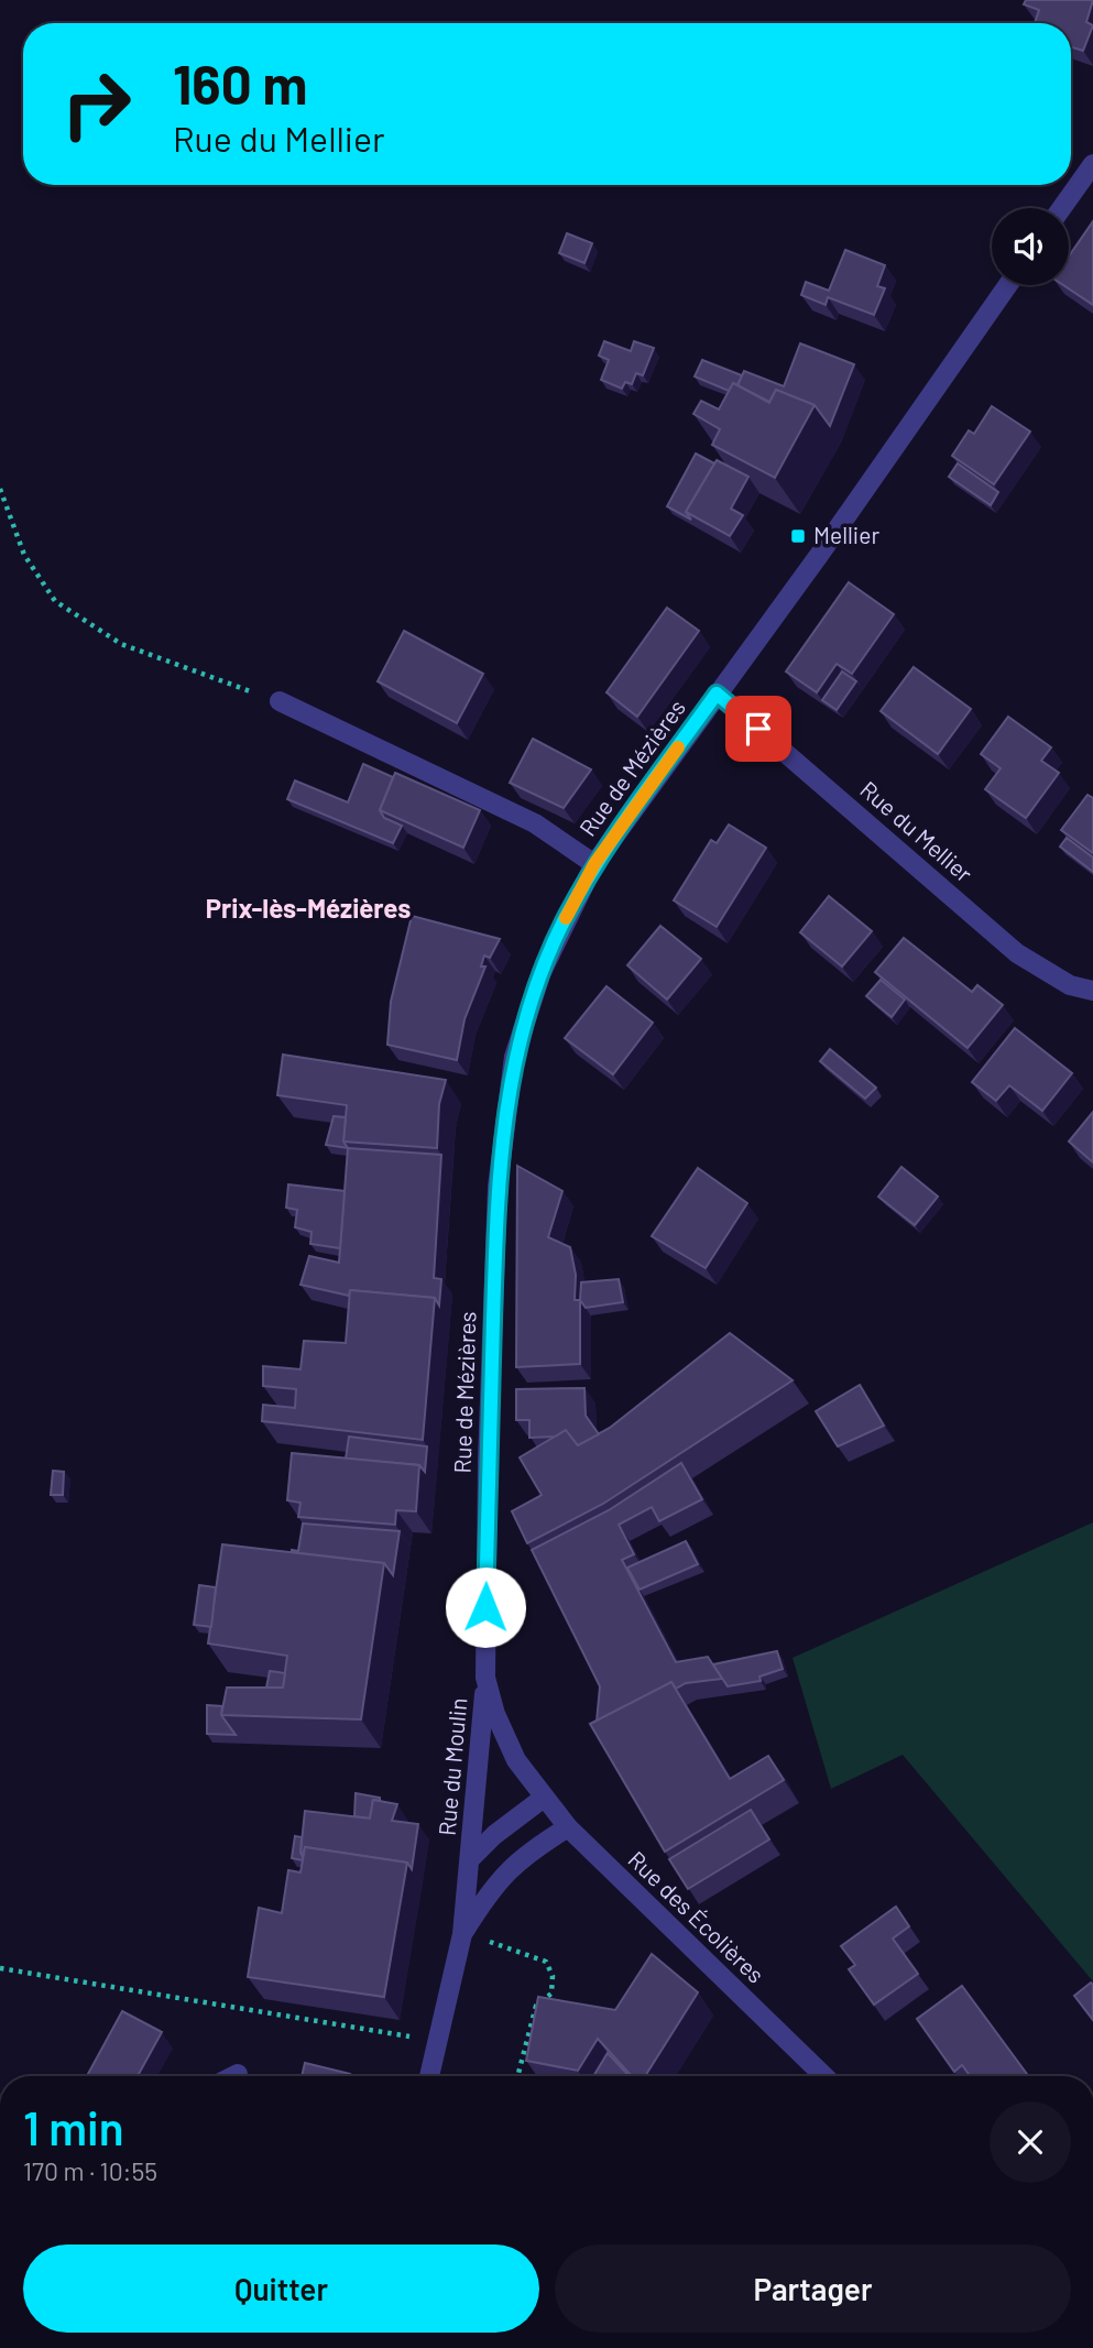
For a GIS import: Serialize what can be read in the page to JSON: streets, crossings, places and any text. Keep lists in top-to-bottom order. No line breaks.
{"streets":{"street":["Rue de Mézières","Rue du Mellier","Rue du Moulin","Rue des Écolières"]},"crossings":[["Rue de Mézières","Rue du Mellier"],["Rue de Mézières","Rue du Moulin"],["Rue de Mézières","Rue des Écolières"],["Rue du Moulin","Rue des Écolières"]],"districts":["Prix-lès-Mézières"],"places":{"transit":["Mellier"]},"page":{"turn":["160 m","Rue du Mellier"],"heading":["1 min","170 m · 10:55"],"buttons":["Quitter","Partager"]}}
